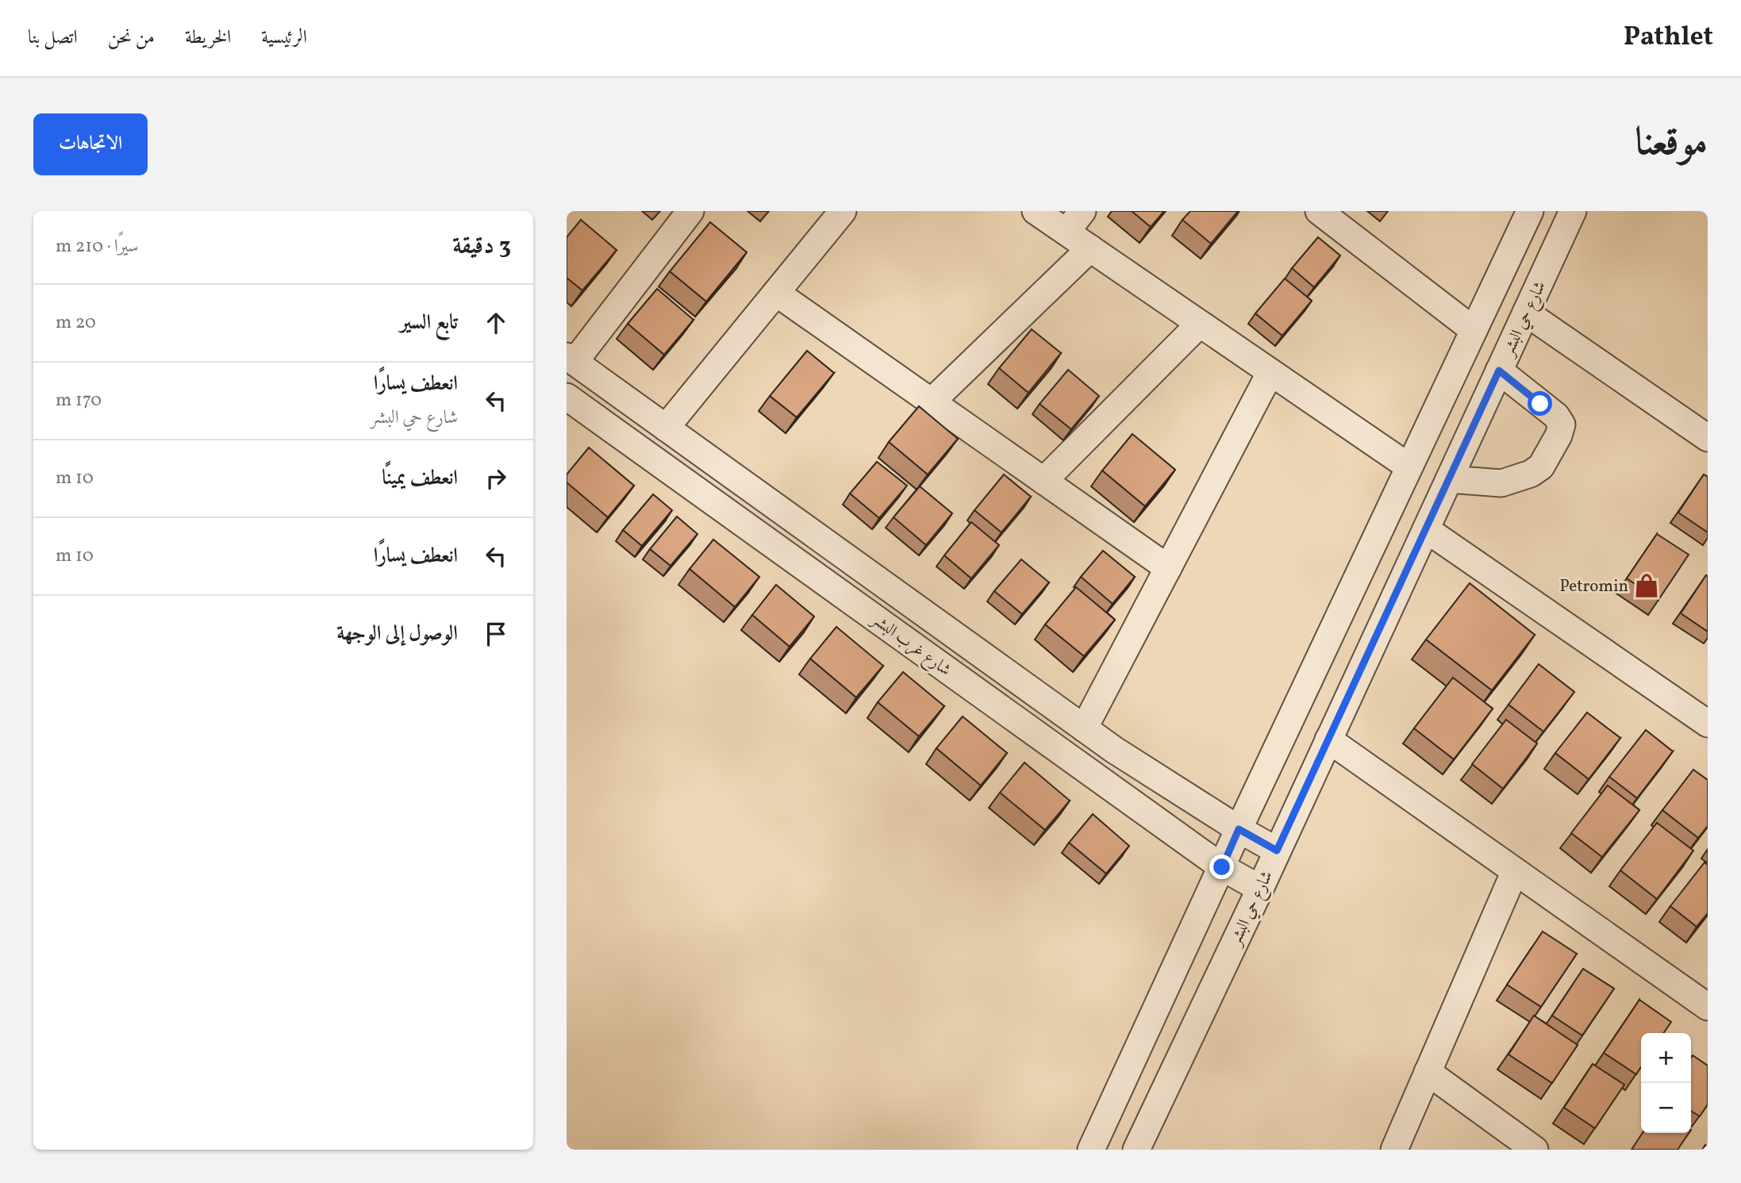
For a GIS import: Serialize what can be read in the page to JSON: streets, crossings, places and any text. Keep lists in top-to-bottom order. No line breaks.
{"streets":{"street":["شارع حي البشر","شارع غرب البشر"]},"crossings":[["شارع حي البشر","شارع غرب البشر"]],"places":{"shop":["Petromin"]},"page":{"header":"Pathlet","nav":["الرئيسية","الخريطة","من نحن","اتصل بنا"],"title":"موقعنا","buttons":"الاتجاهات","heading":["3 دقيقة","سيرًا · 210 m"],"list":[["تابع السير","20 m"],["انعطف يسارًا","شارع حي البشر","170 m"],["انعطف يمينًا","10 m"],["انعطف يسارًا","10 m"],"الوصول إلى الوجهة"],"map_buttons":["+","−"]}}
